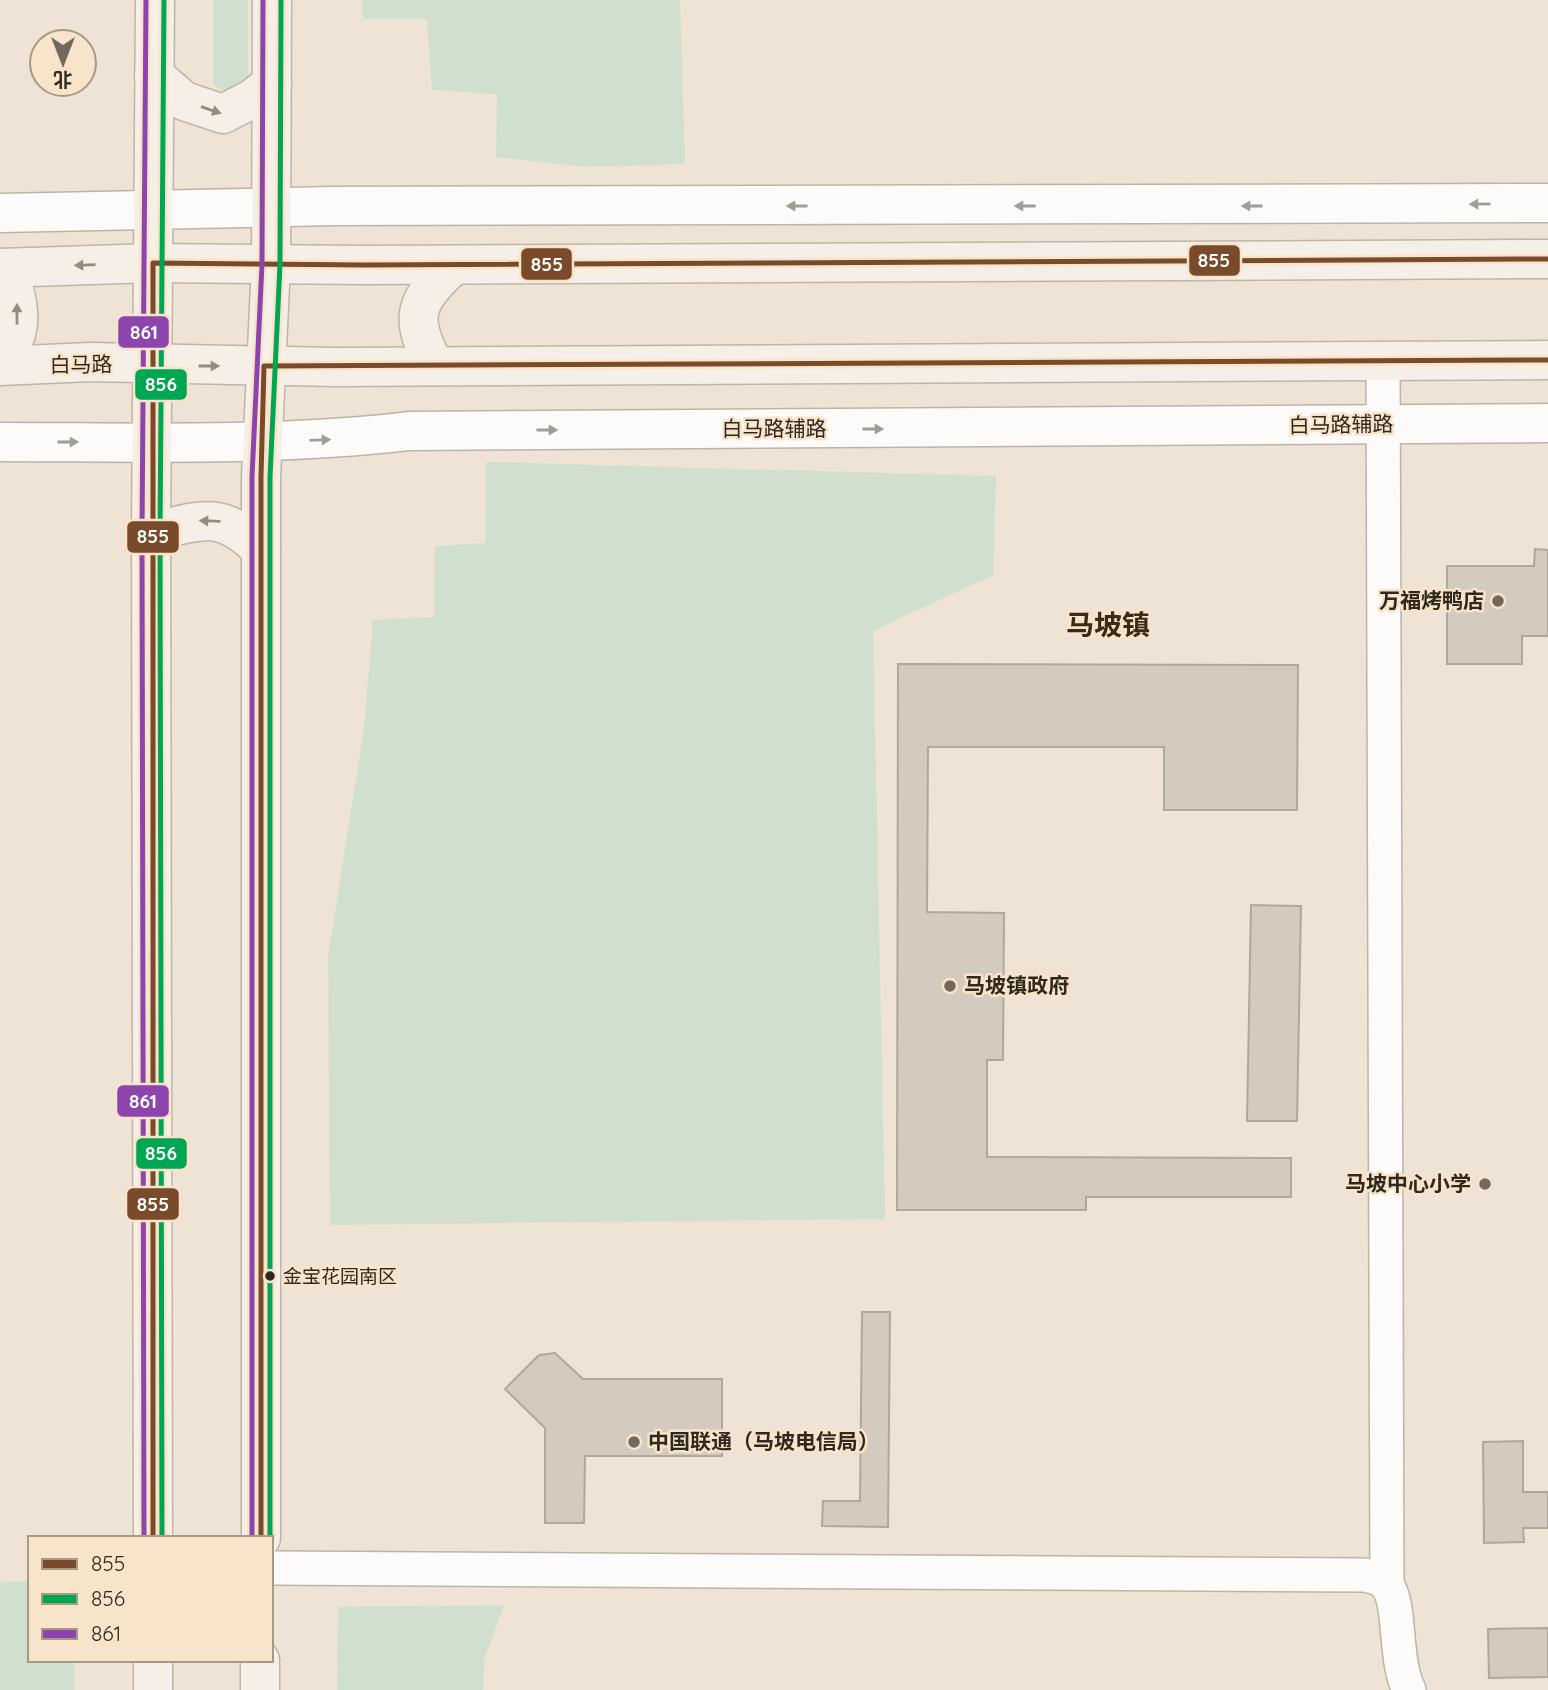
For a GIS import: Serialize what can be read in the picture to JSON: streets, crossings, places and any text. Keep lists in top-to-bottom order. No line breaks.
{"streets":{"main road":["白马路"],"street":["白马路辅路"]},"districts":["马坡镇"],"places":["万福烤鸭店","马坡镇政府","马坡中心小学","金宝花园南区","中国联通（马坡电信局）"],"lines":["transit line 856","transit line 861","transit line 855"],"legend":["855","856","861"],"north":"bottom"}
